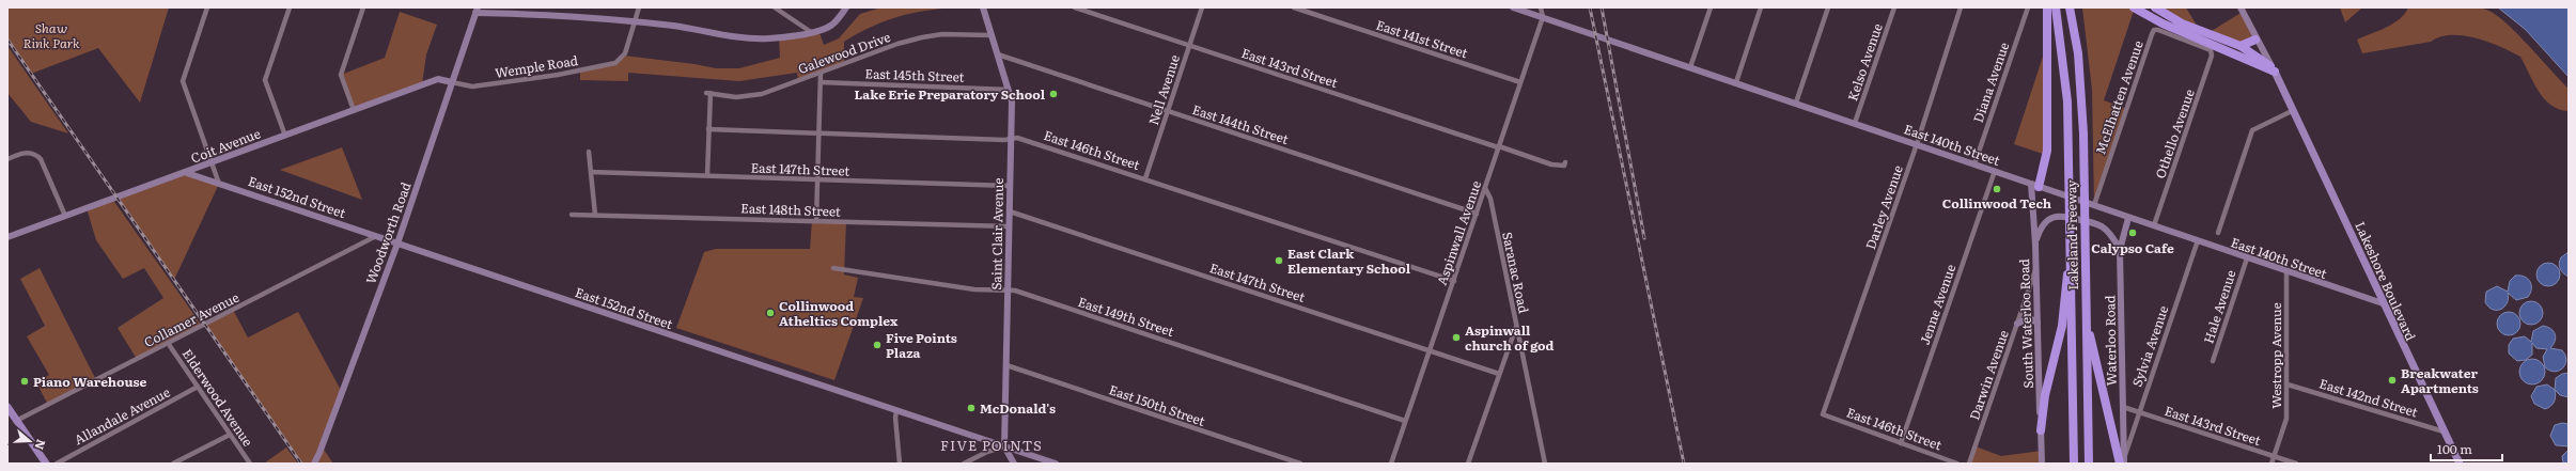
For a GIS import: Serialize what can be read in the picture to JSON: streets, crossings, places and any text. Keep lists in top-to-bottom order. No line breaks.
{"streets":{"highway":["Lakeland Freeway"],"main road":["Lakeshore Boulevard"],"street":["East 141st Street","Galewood Drive","Kelso Avenue","Wemple Road","East 143rd Street","East 145th Street","Diana Avenue","Nell Avenue","McElhatten Avenue","East 144th Street","Othello Avenue","East 140th Street","Coit Avenue","East 146th Street","East 147th Street","East 152nd Street","Darley Avenue","East 148th Street","Woodworth Road","Aspinwall Avenue","Saint Clair Avenue","Saranac Road","Jenne Avenue","Hale Avenue","East 149th Street","Collamer Avenue","South Waterloo Road","Waterloo Road","Sylvia Avenue","Westropp Avenue","Darwin Avenue","Elderwood Avenue","East 142nd Street","East 150th Street","Allandale Avenue"]},"crossings":[["East 141st Street","Aspinwall Avenue"],["Galewood Drive","East 146th Street"],["Galewood Drive","Saint Clair Avenue"],["Kelso Avenue","East 140th Street"],["Wemple Road","Coit Avenue"],["Wemple Road","Woodworth Road"],["East 143rd Street","Nell Avenue"],["East 143rd Street","Aspinwall Avenue"],["East 143rd Street","Waterloo Road"],["East 143rd Street","Sylvia Avenue"],["East 143rd Street","Westropp Avenue"],["East 145th Street","Saint Clair Avenue"],["Diana Avenue","East 140th Street"],["Nell Avenue","East 144th Street"],["Nell Avenue","East 146th Street"],["McElhatten Avenue","Othello Avenue"],["McElhatten Avenue","East 140th Street"],["East 144th Street","Aspinwall Avenue"],["East 144th Street","Saint Clair Avenue"],["Othello Avenue","East 140th Street"],["East 140th Street","Darley Avenue"],["East 140th Street","Aspinwall Avenue"],["East 140th Street","Lakeshore Boulevard"],["East 140th Street","Jenne Avenue"],["East 140th Street","Hale Avenue"],["East 140th Street","South Waterloo Road"],["East 140th Street","Waterloo Road"],["East 140th Street","Sylvia Avenue"],["East 140th Street","Westropp Avenue"],["Coit Avenue","East 152nd Street"],["Coit Avenue","Woodworth Road"],["East 146th Street","Darley Avenue"],["East 146th Street","Aspinwall Avenue"],["East 146th Street","Saint Clair Avenue"],["East 146th Street","Jenne Avenue"],["East 147th Street","Aspinwall Avenue"],["East 147th Street","Saint Clair Avenue"],["East 152nd Street","Woodworth Road"],["East 152nd Street","Saint Clair Avenue"],["East 152nd Street","Collamer Avenue"],["East 148th Street","Saint Clair Avenue"],["Aspinwall Avenue","Saranac Road"],["Aspinwall Avenue","East 149th Street"],["Saint Clair Avenue","East 149th Street"],["Saint Clair Avenue","East 150th Street"],["Lakeshore Boulevard","East 142nd Street"],["Collamer Avenue","Elderwood Avenue"],["South Waterloo Road","Darwin Avenue"],["Waterloo Road","Sylvia Avenue"],["Westropp Avenue","East 142nd Street"],["Elderwood Avenue","Allandale Avenue"]],"districts":["FIVE POINTS"],"parks":["Shaw Rink Park"],"places":["Lake Erie Preparatory School","Collinwood Tech","Calypso Cafe","East Clark Elementary School","Collinwood Atheltics Complex","Aspinwall church of god","Five Points Plaza","Breakwater Apartments","Piano Warehouse","McDonald's"],"scale_bar":"100 m","north":"right"}
